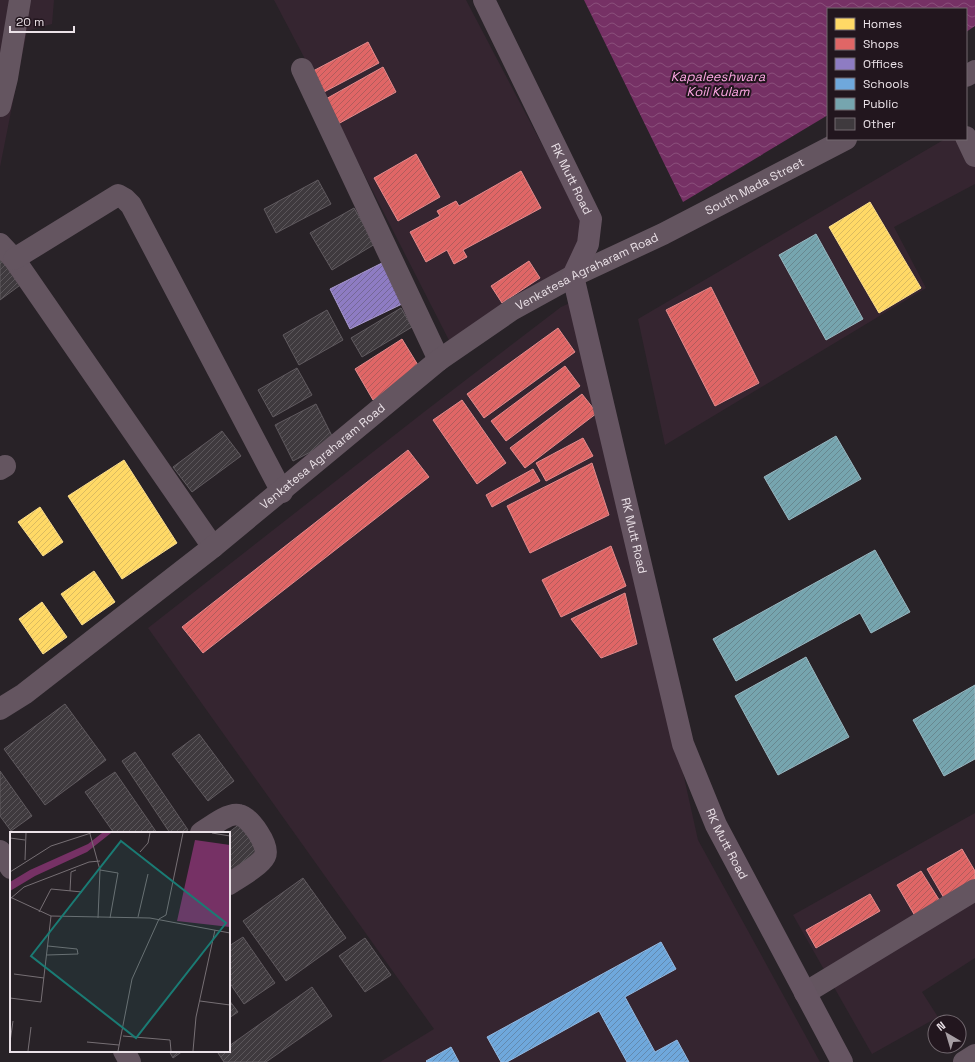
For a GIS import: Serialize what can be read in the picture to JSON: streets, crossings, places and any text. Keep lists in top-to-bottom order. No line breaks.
{"streets":{"main road":["RK Mutt Road"],"street":["South Mada Street","Venkatesa Agraharam Road"]},"crossings":[["RK Mutt Road","Venkatesa Agraharam Road"],["South Mada Street","Venkatesa Agraharam Road"]],"water":["Kapaleeshwara Koil Kulam"],"legend":["Homes","Shops","Offices","Schools","Public","Other"],"scale_bar":"20 m","north":"top left"}
